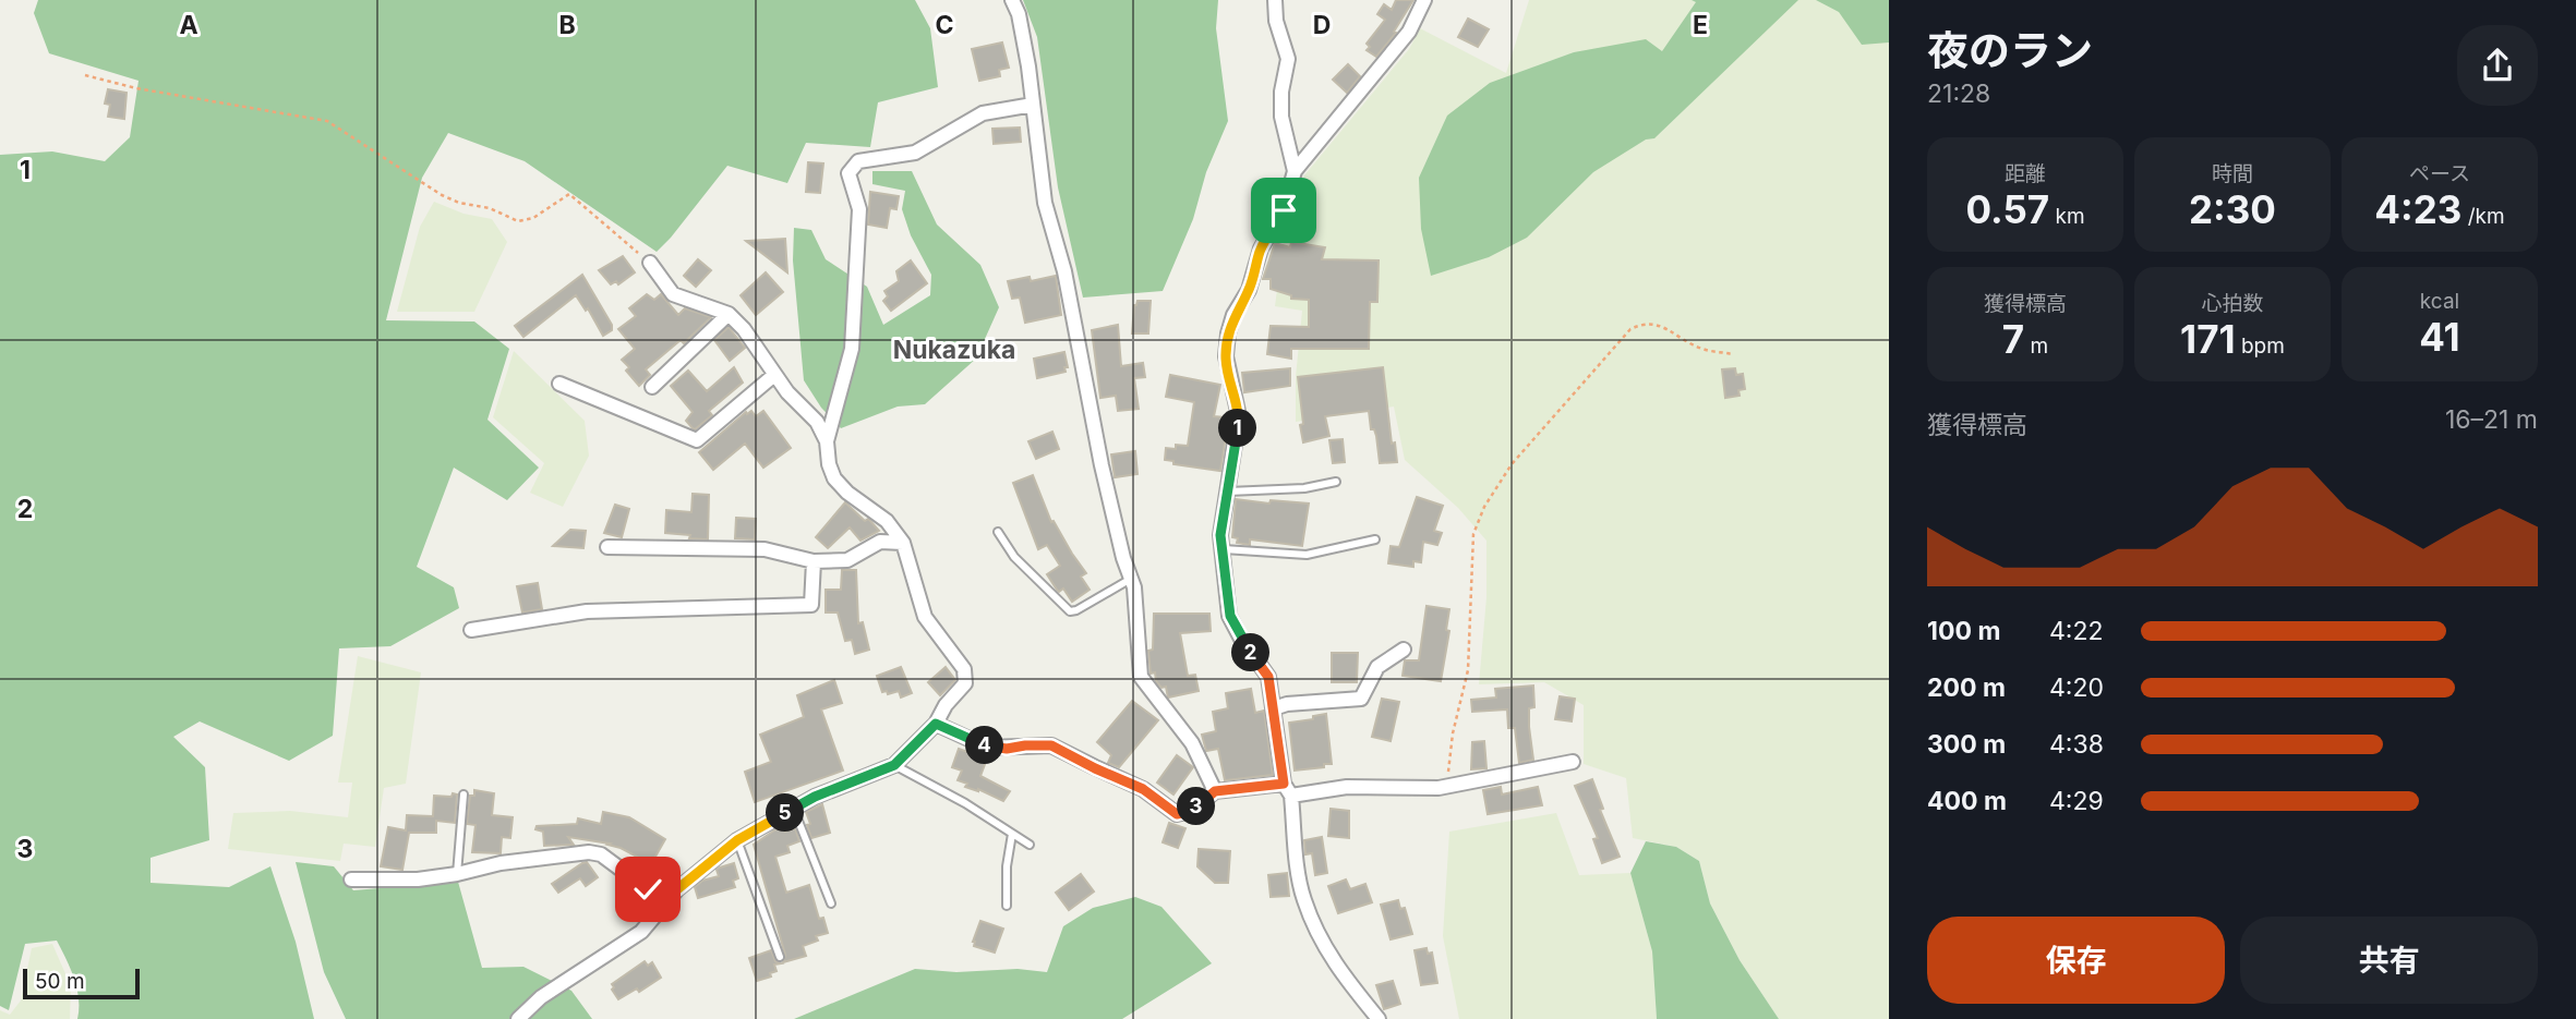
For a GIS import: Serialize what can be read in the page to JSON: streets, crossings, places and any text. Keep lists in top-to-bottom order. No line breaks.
{"districts":["Nukazuka"],"scale_bar":"50 m","page":{"heading":["夜のラン","21:28"],"stats":[["距離","0.57 km"],["時間","2:30"],["ペース","4:23 /km"],["獲得標高","7 m"],["心拍数","171 bpm"],["kcal","41"]],"chart":["獲得標高","16–21 m"],"pins":["1","2","4","3","5"],"list":[{"name":"100 m","note":"4:22"},{"name":"200 m","note":"4:20"},{"name":"300 m","note":"4:38"},{"name":"400 m","note":"4:29"}],"buttons":["保存","共有"],"scale":"50 m"},"grid":{"columns":["A","B","C","D","E"],"rows":["1","2","3"]}}
